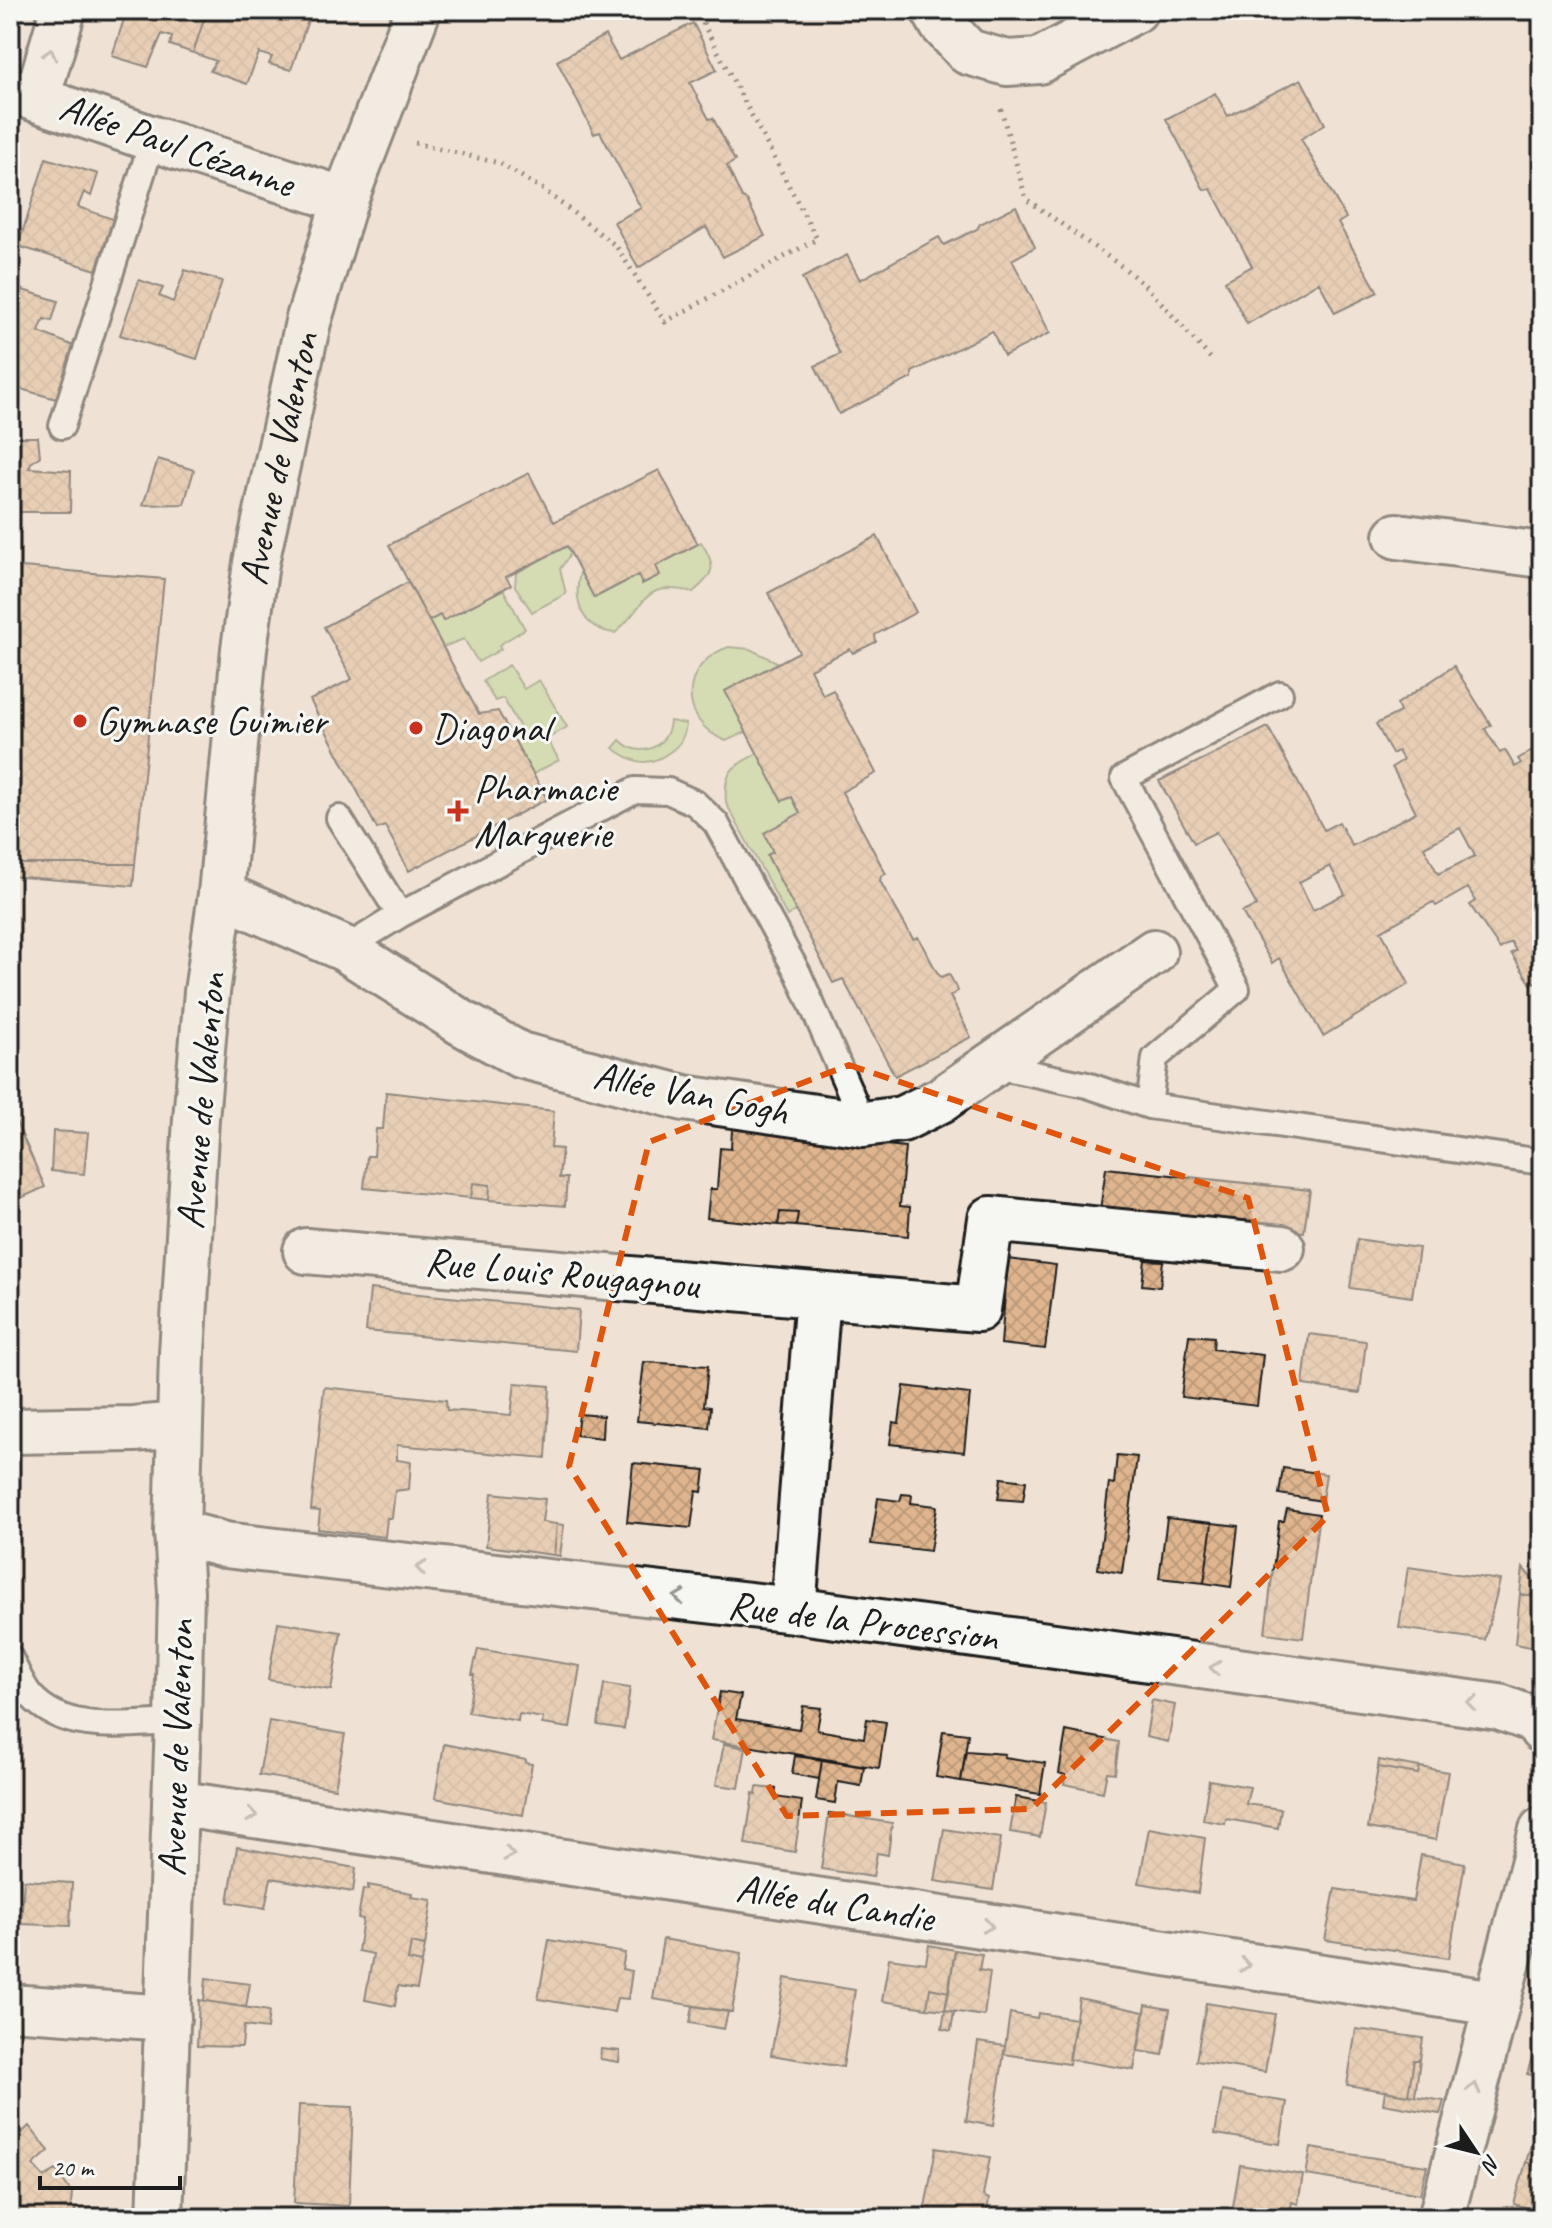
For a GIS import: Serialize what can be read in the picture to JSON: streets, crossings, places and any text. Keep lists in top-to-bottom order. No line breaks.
{"streets":{"street":["Allée Paul Cézanne","Avenue de Valenton","Allée Van Gogh","Rue Louis Rougagnou","Rue de la Procession","Allée du Candie"]},"crossings":[["Allée Paul Cézanne","Avenue de Valenton"],["Avenue de Valenton","Allée Van Gogh"],["Avenue de Valenton","Rue de la Procession"],["Avenue de Valenton","Allée du Candie"]],"one_way":["Rue de la Procession","Allée du Candie"],"places":{"other":["Gymnase Guimier","Diagonal"],"health":["Pharmacie Marguerie"]},"scale_bar":"20 m","north":"bottom right"}
